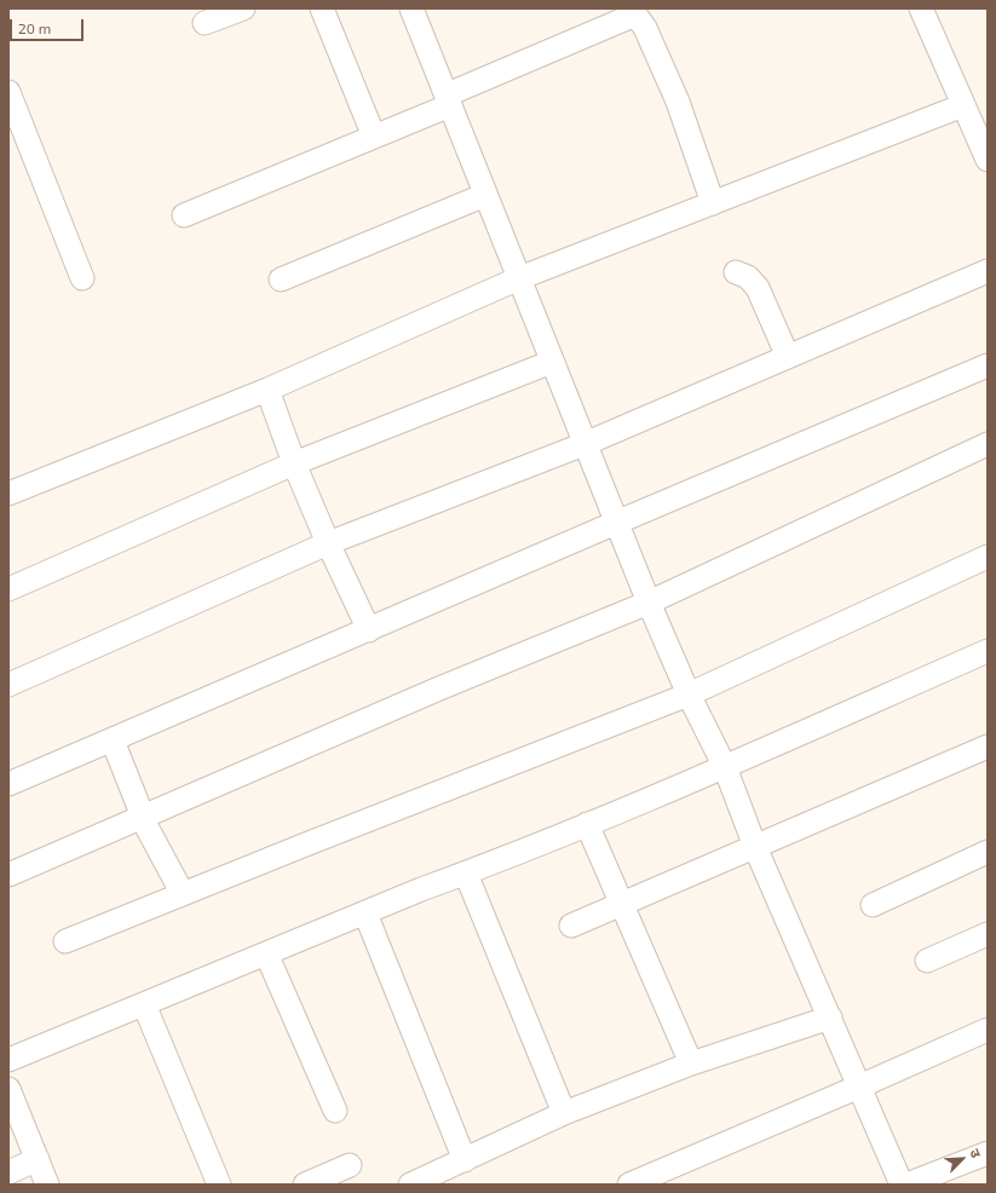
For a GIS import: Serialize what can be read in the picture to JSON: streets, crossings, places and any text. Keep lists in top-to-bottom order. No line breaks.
{"scale_bar":"20 m","north":"top right"}
